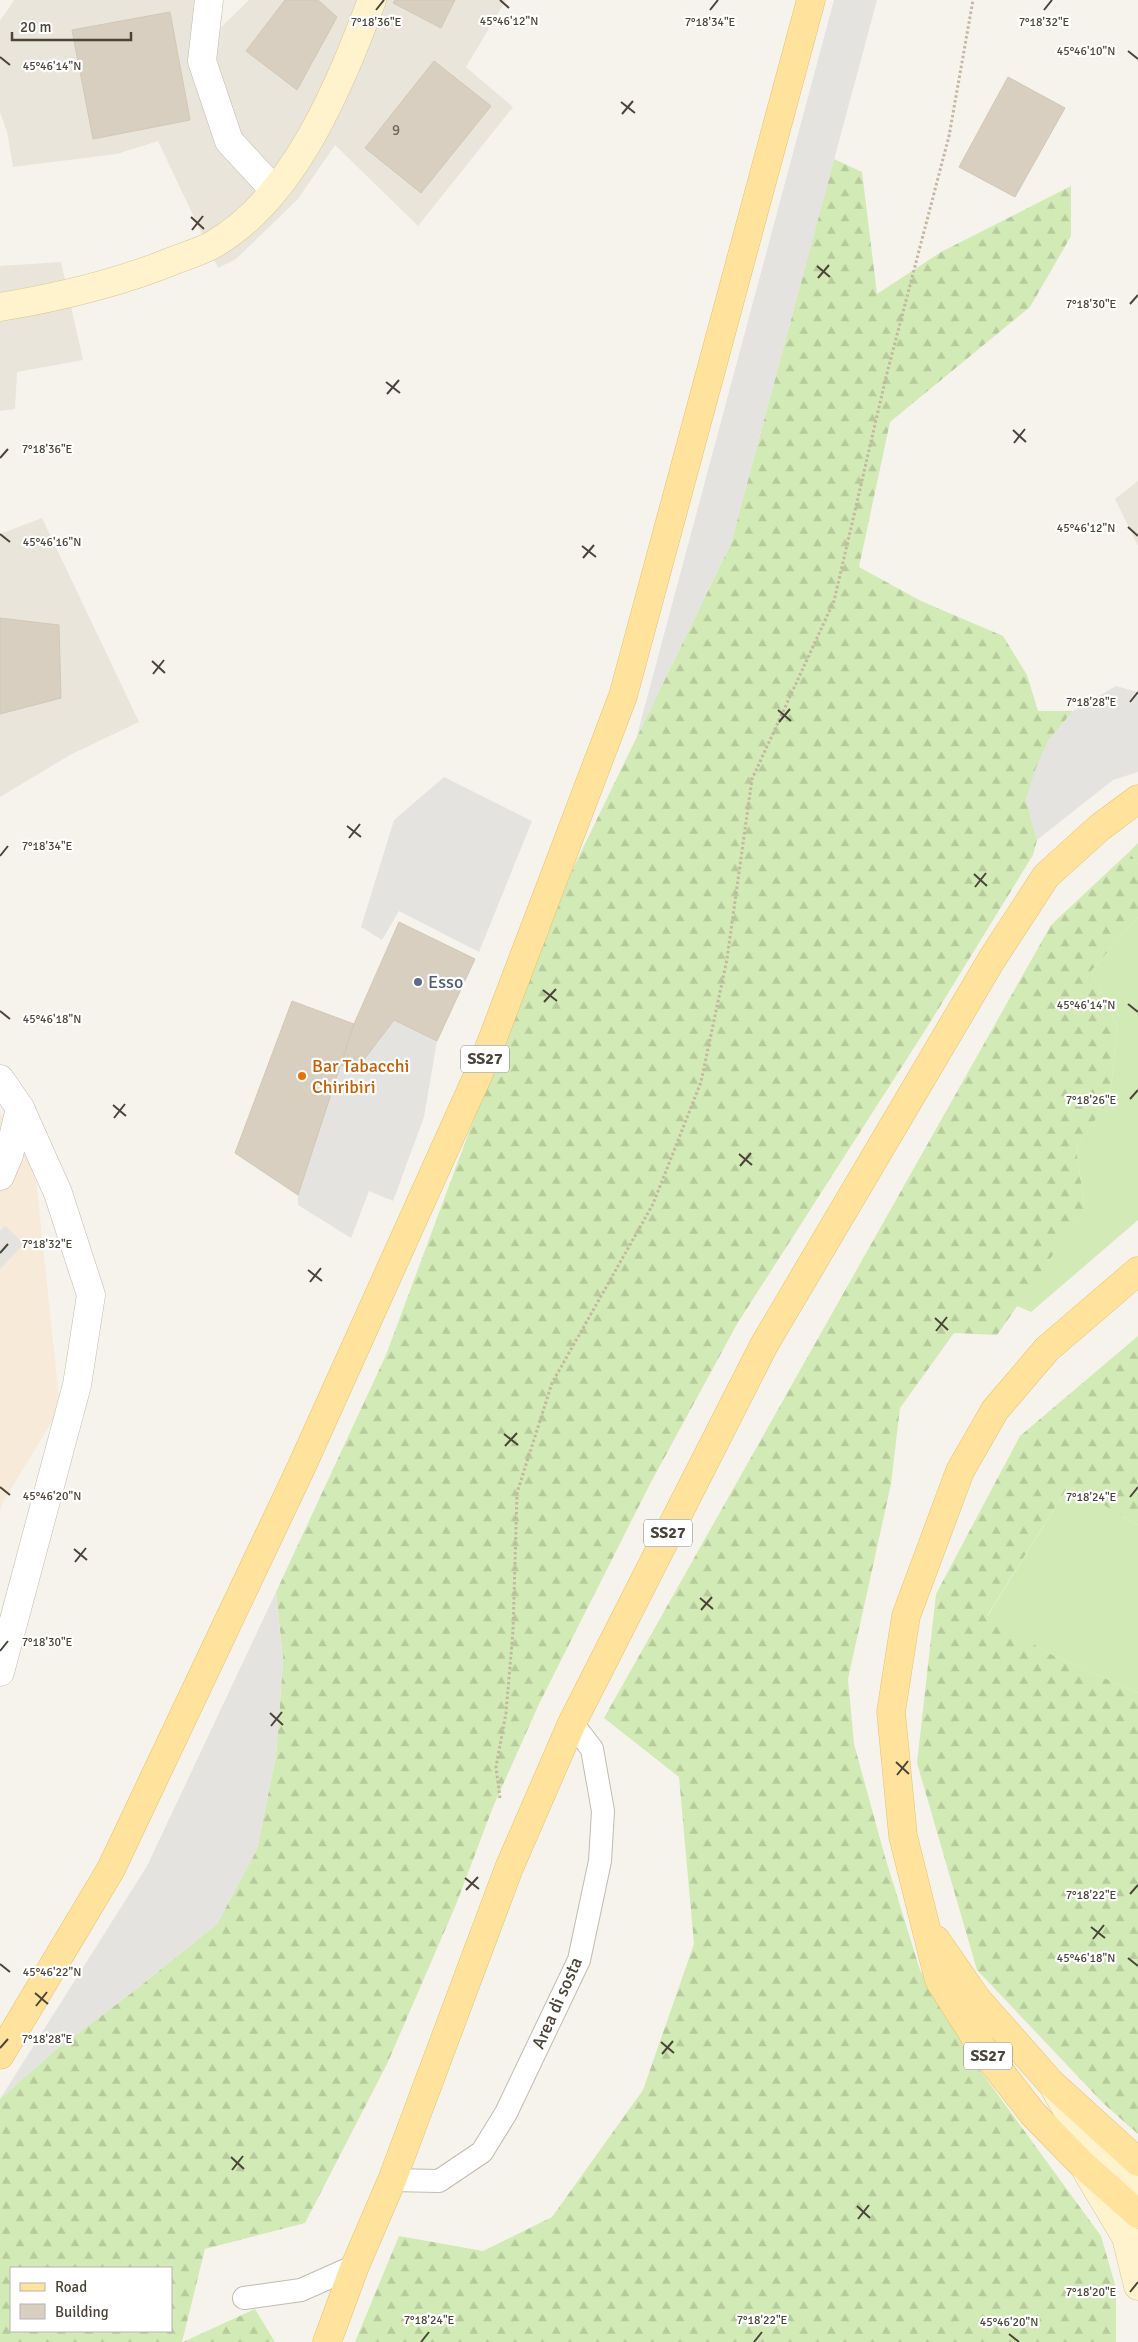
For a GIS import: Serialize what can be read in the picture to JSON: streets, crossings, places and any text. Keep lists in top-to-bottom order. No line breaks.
{"streets":{"main road":["SS27"],"lane":["Area di sosta"]},"crossings":[["SS27","Area di sosta"]],"places":["Esso","Bar Tabacchi Chiribiri"],"house_numbers":["9"],"legend":["Road","Building"],"scale_bar":"20 m","coordinates":["45°46'12\"N","7°18'36\"E","7°18'34\"E","7°18'32\"E","45°46'10\"N","45°46'14\"N","7°18'30\"E","45°46'16\"N","7°18'28\"E","45°46'18\"N","7°18'26\"E","45°46'20\"N","7°18'24\"E","7°18'22\"E","45°46'22\"N","7°18'20\"E"]}
